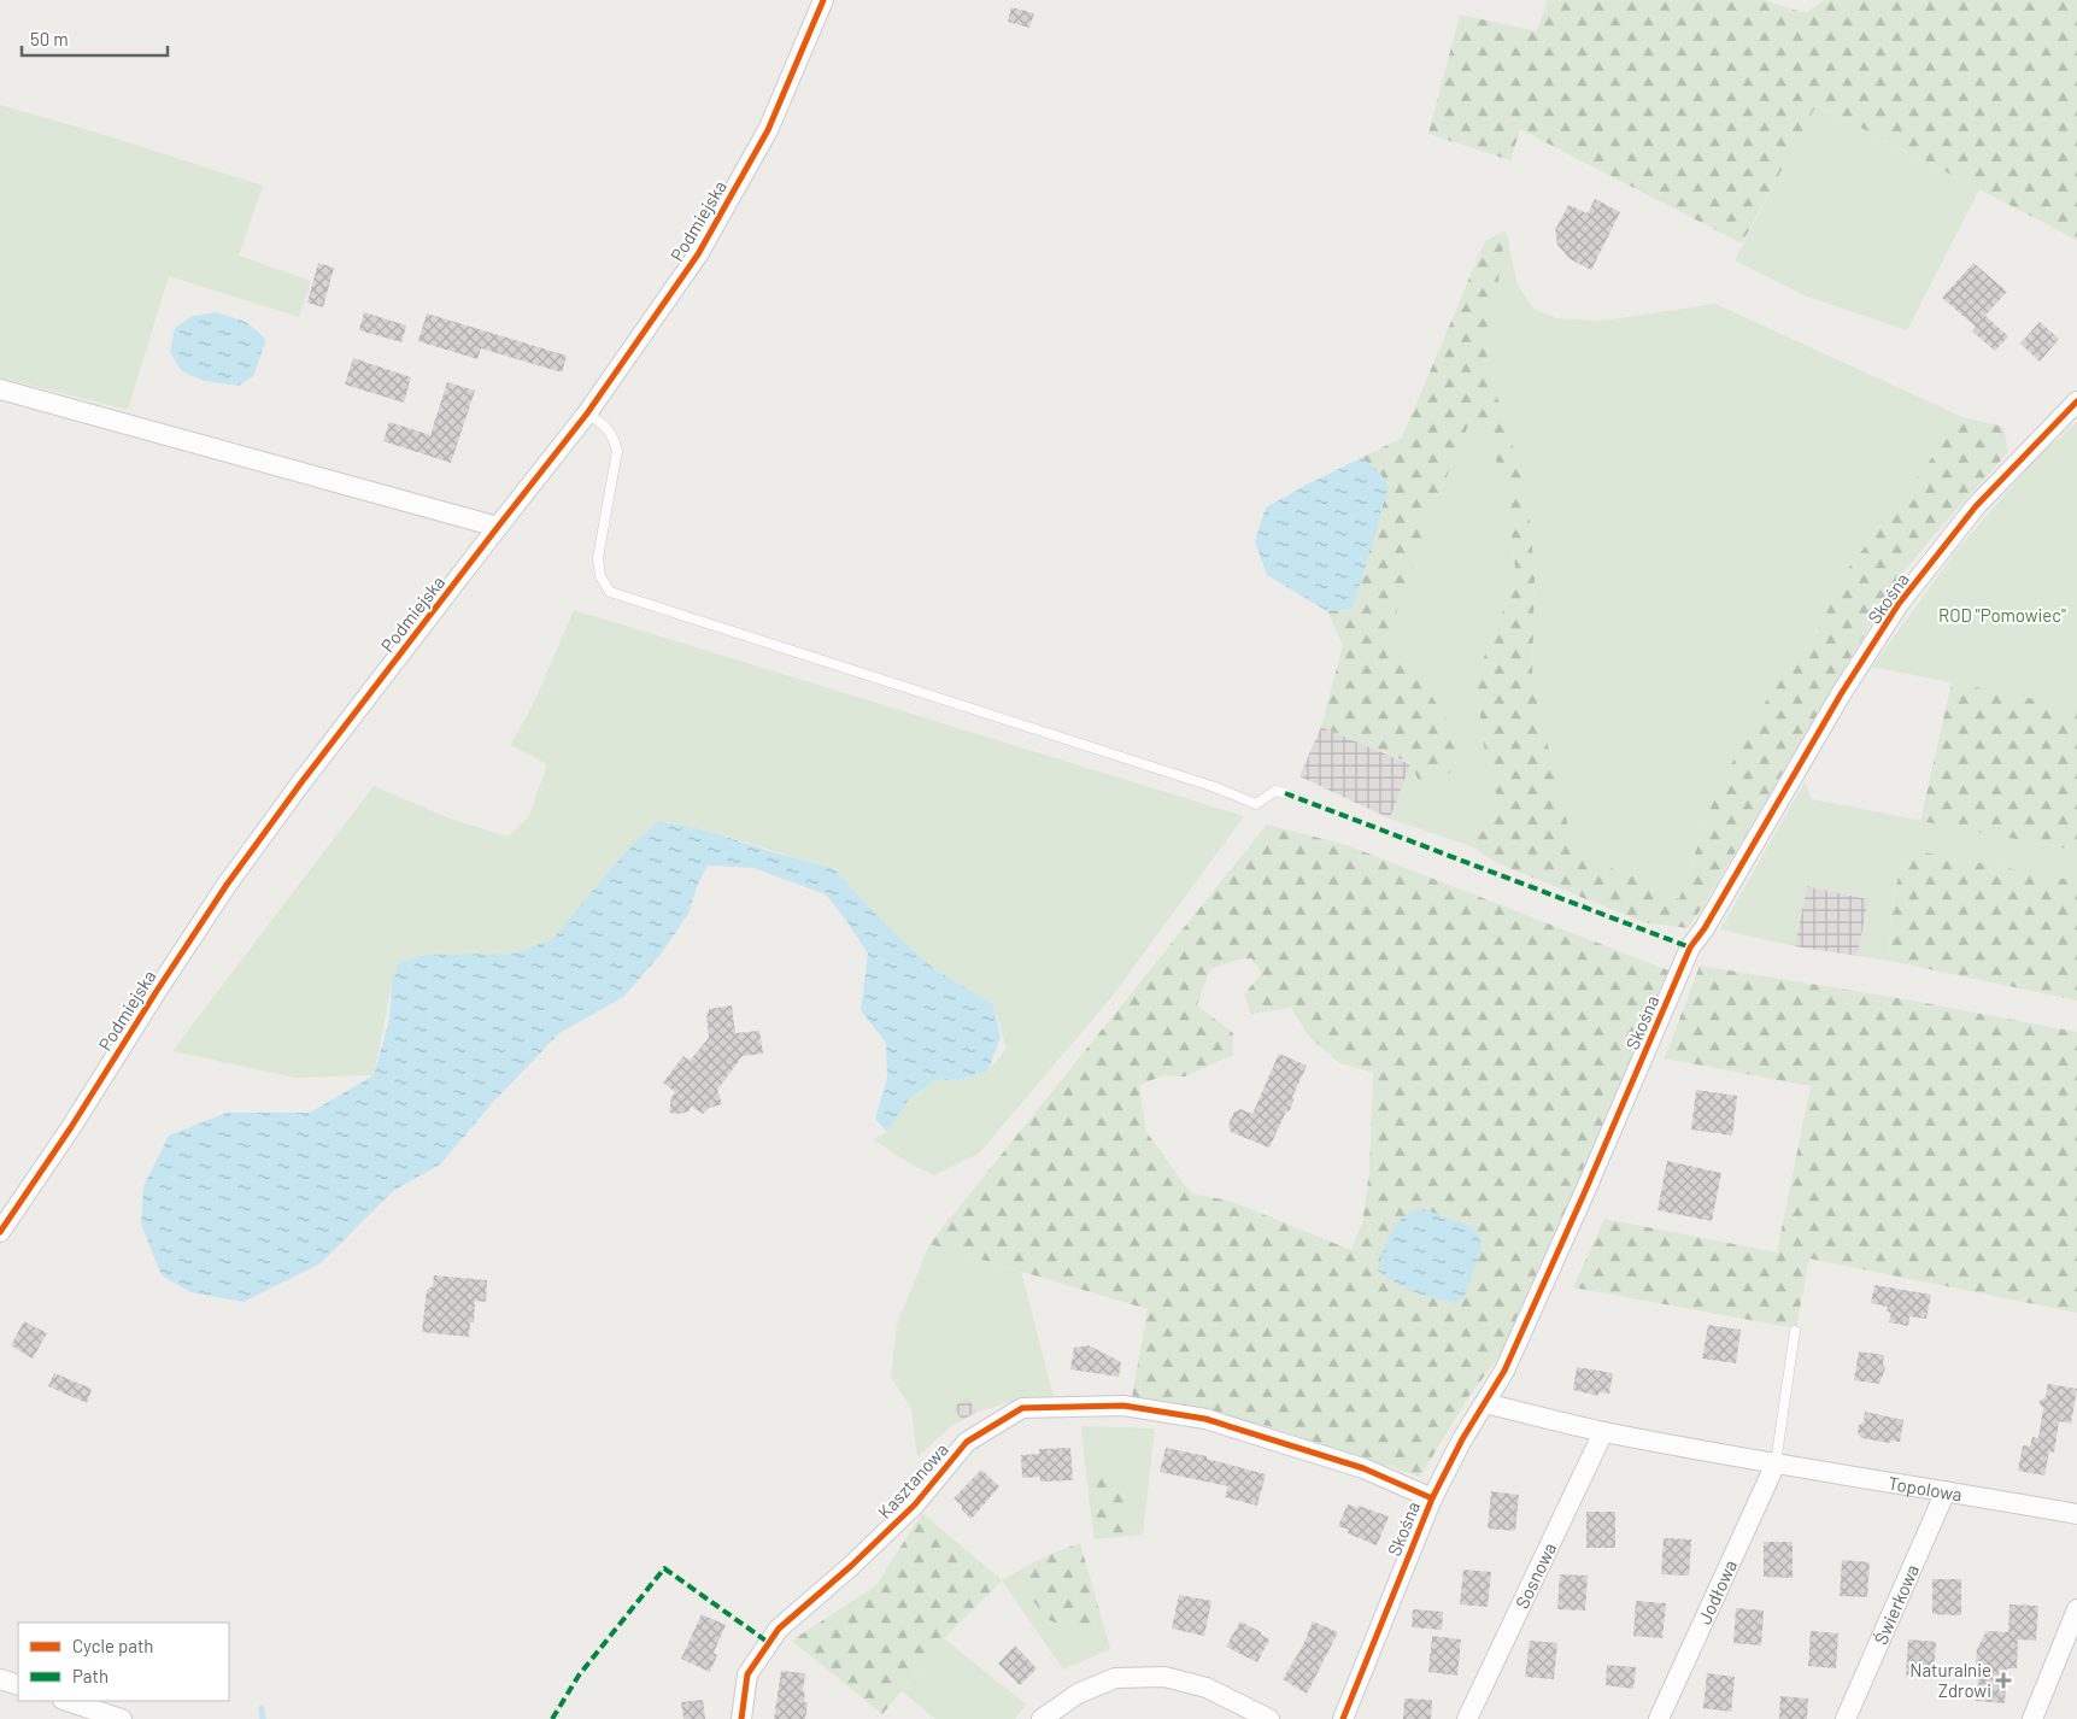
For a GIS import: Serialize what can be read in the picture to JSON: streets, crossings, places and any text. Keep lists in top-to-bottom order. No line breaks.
{"streets":{"street":["Podmiejska","Skośna","Kasztanowa","Topolowa","Sosnowa","Jodłowa","Świerkowa"]},"crossings":[["Skośna","Kasztanowa"],["Skośna","Topolowa"],["Topolowa","Sosnowa"],["Topolowa","Jodłowa"],["Topolowa","Świerkowa"]],"parks":["ROD \"Pomowiec\""],"places":{"health":["Naturalnie Zdrowi"]},"legend":["Cycle path","Path"],"scale_bar":"50 m"}
